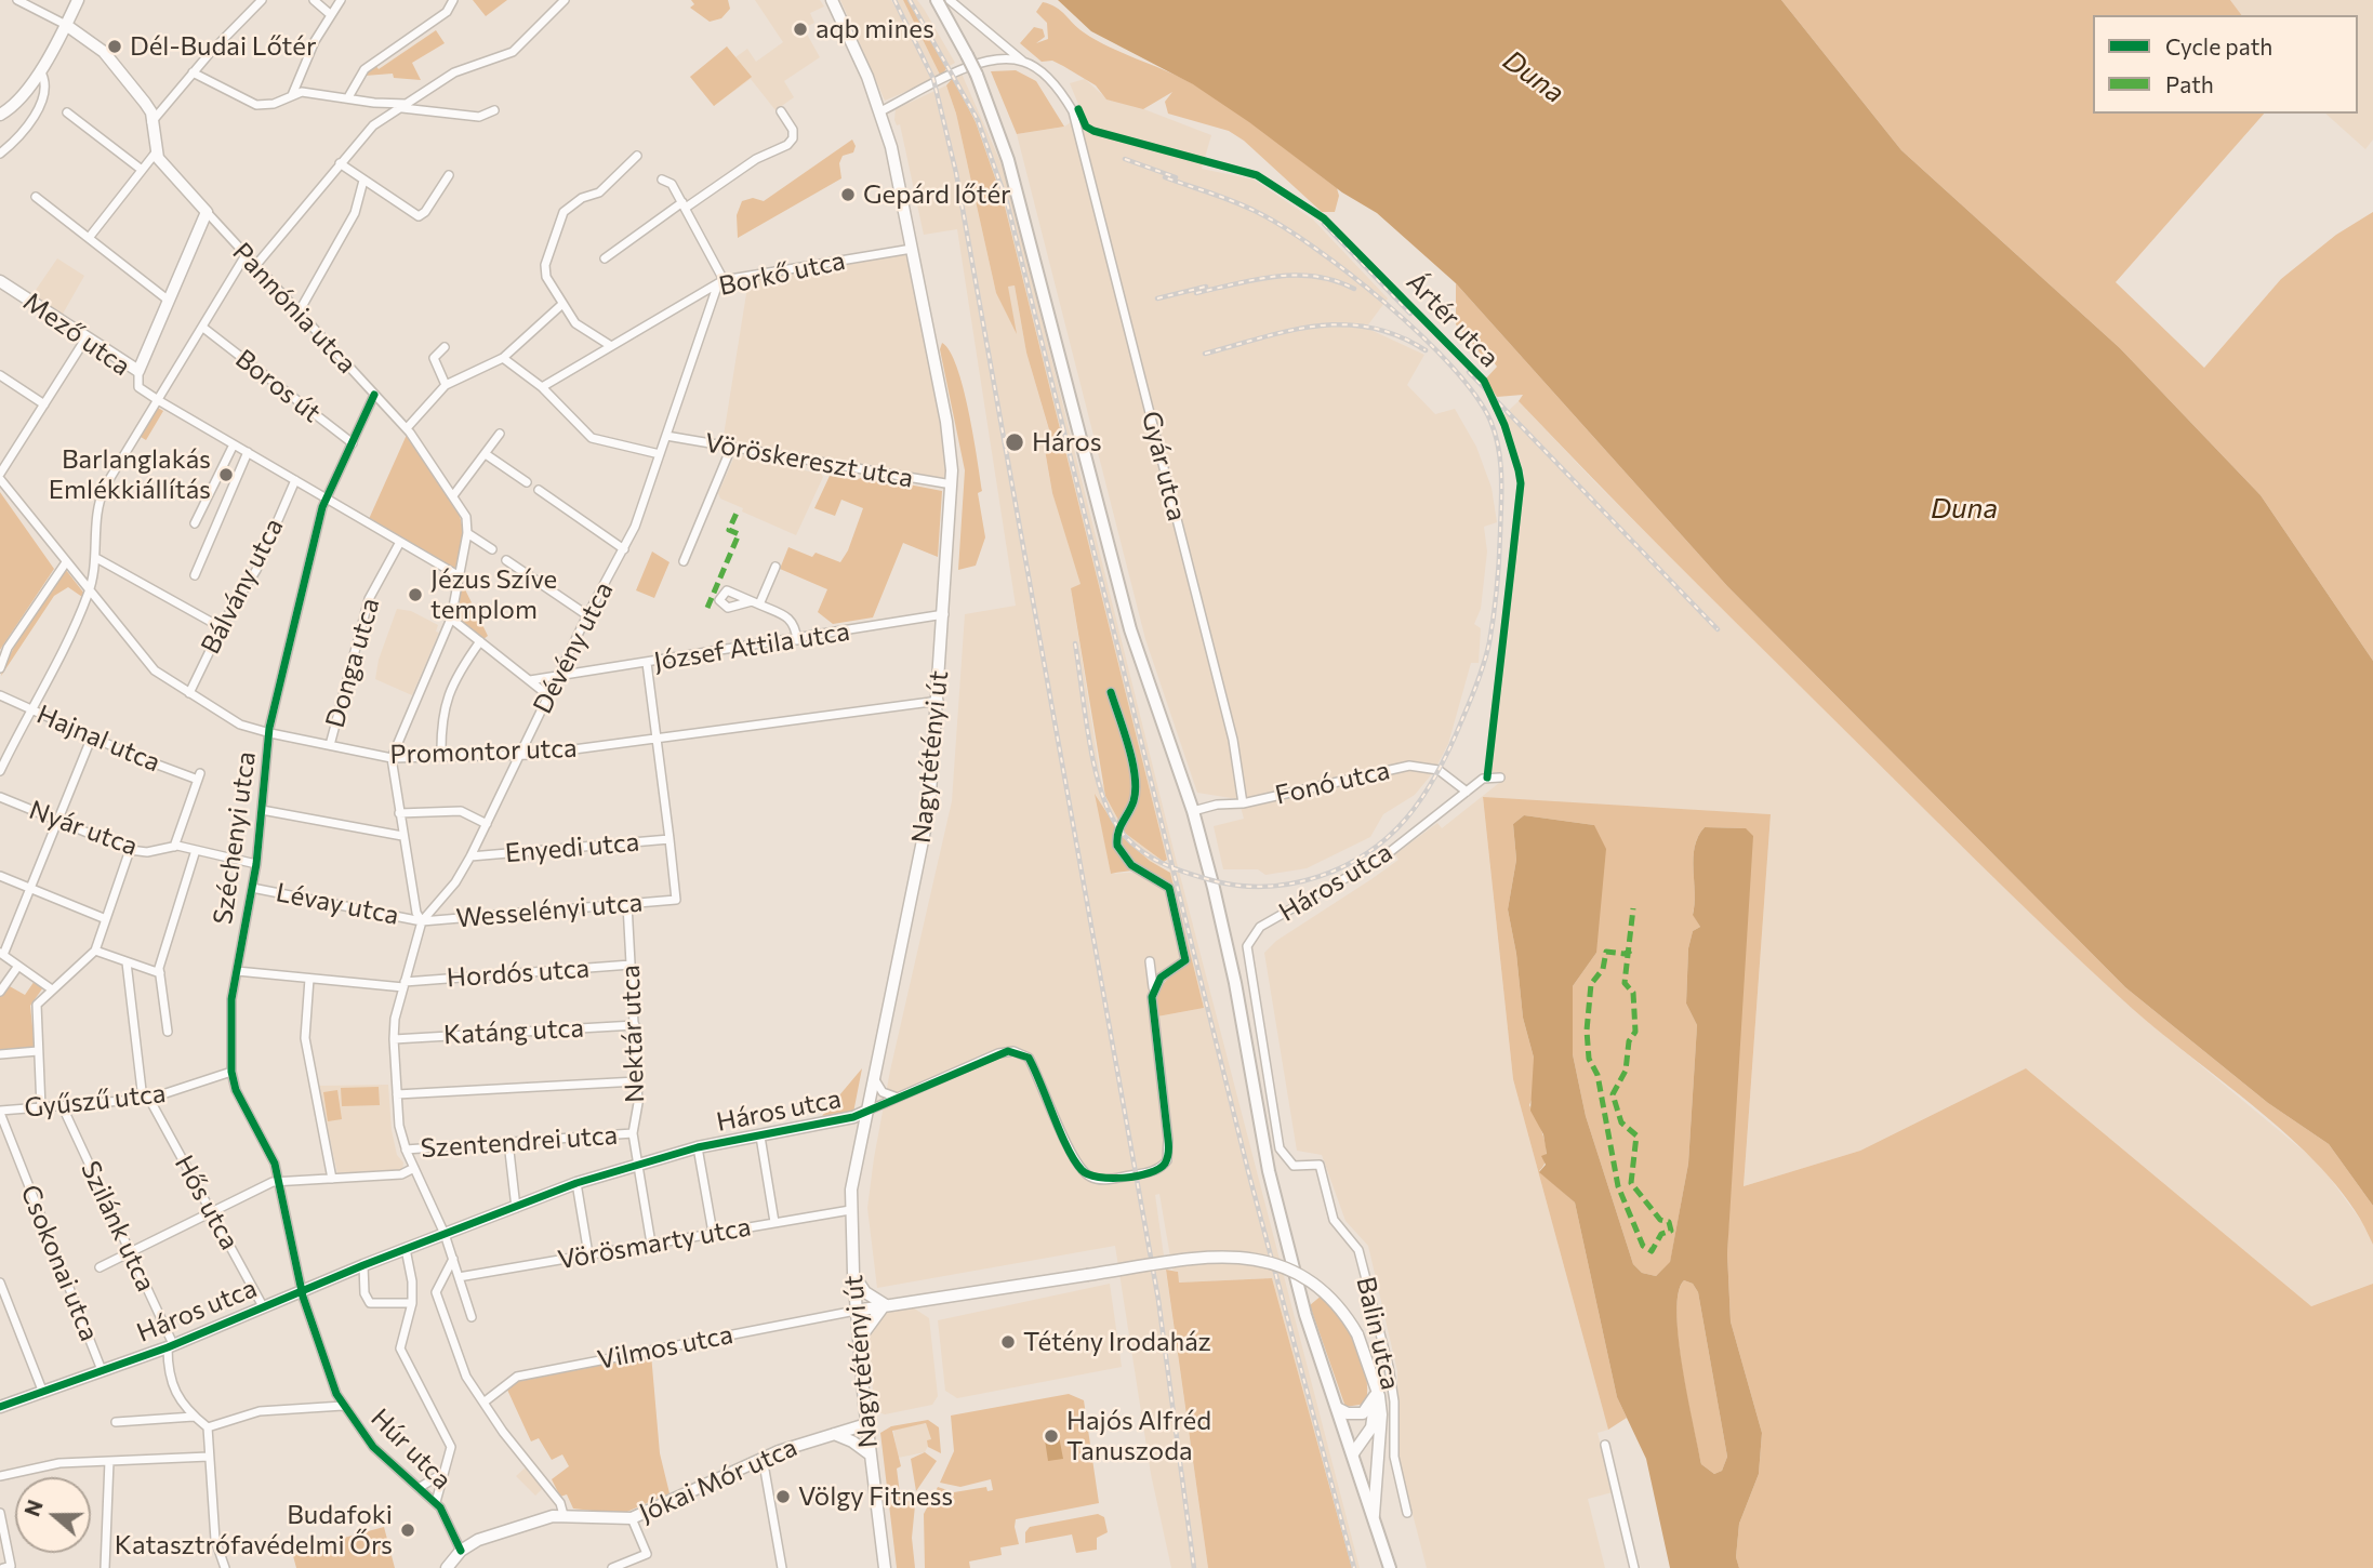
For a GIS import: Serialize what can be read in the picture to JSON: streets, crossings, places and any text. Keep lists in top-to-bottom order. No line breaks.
{"streets":{"street":["Borkő utca","Pannónia utca","Mező utca","Boros út","Vöröskereszt utca","Gyár utca","Bálvány utca","József Attila utca","Dévény utca","Donga utca","Hajnal utca","Promontor utca","Nagytétényi út","Fonó utca","Nyár utca","Széchenyi utca","Enyedi utca","Háros utca","Lévay utca","Wesselényi utca","Hordós utca","Katáng utca","Nektár utca","Gyűszű utca","Szentendrei utca","Hős utca","Szilánk utca","Vörösmarty utca","Csokonai utca","Balin utca","Vilmos utca","Húr utca","Jókai Mór utca"],"cycle path":["Ártér utca"]},"crossings":[["Borkő utca","Dévény utca"],["Borkő utca","Nagytétényi út"],["Pannónia utca","Mező utca"],["Pannónia utca","Promontor utca"],["Pannónia utca","Széchenyi utca"],["Mező utca","Bálvány utca"],["Mező utca","Donga utca"],["Mező utca","Széchenyi utca"],["Boros út","Széchenyi utca"],["Vöröskereszt utca","Dévény utca"],["Vöröskereszt utca","Nagytétényi út"],["Gyár utca","Fonó utca"],["Bálvány utca","Promontor utca"],["József Attila utca","Dévény utca"],["József Attila utca","Nagytétényi út"],["Dévény utca","Promontor utca"],["Dévény utca","Enyedi utca"],["Dévény utca","Háros utca"],["Dévény utca","Lévay utca"],["Dévény utca","Wesselényi utca"],["Dévény utca","Hordós utca"],["Dévény utca","Katáng utca"],["Dévény utca","Szentendrei utca"],["Dévény utca","Vörösmarty utca"],["Donga utca","Promontor utca"],["Hajnal utca","Nyár utca"],["Promontor utca","Nagytétényi út"],["Promontor utca","Széchenyi utca"],["Nagytétényi út","Háros utca"],["Nagytétényi út","Vörösmarty utca"],["Nagytétényi út","Vilmos utca"],["Nagytétényi út","Jókai Mór utca"],["Fonó utca","Háros utca"],["Nyár utca","Széchenyi utca"],["Széchenyi utca","Háros utca"],["Széchenyi utca","Lévay utca"],["Széchenyi utca","Hordós utca"],["Széchenyi utca","Gyűszű utca"],["Széchenyi utca","Húr utca"],["Enyedi utca","Wesselényi utca"],["Háros utca","Nektár utca"],["Háros utca","Hős utca"],["Háros utca","Szilánk utca"],["Háros utca","Csokonai utca"],["Háros utca","Balin utca"],["Háros utca","Húr utca"],["Lévay utca","Wesselényi utca"],["Wesselényi utca","Nektár utca"],["Hordós utca","Nektár utca"],["Katáng utca","Nektár utca"],["Nektár utca","Szentendrei utca"],["Nektár utca","Vörösmarty utca"],["Gyűszű utca","Hős utca"],["Gyűszű utca","Szilánk utca"],["Gyűszű utca","Csokonai utca"],["Húr utca","Jókai Mór utca"]],"water":["Duna"],"places":["aqb mines","Dél-Budai Lőtér","Gepárd lőtér","Háros","Barlanglakás Emlékkiállítás","Jézus Szíve templom","Tétény Irodaház","Hajós Alfréd Tanuszoda","Völgy Fitness","Budafoki Katasztrófavédelmi Őrs"],"legend":["Cycle path","Path"],"north":"left"}
